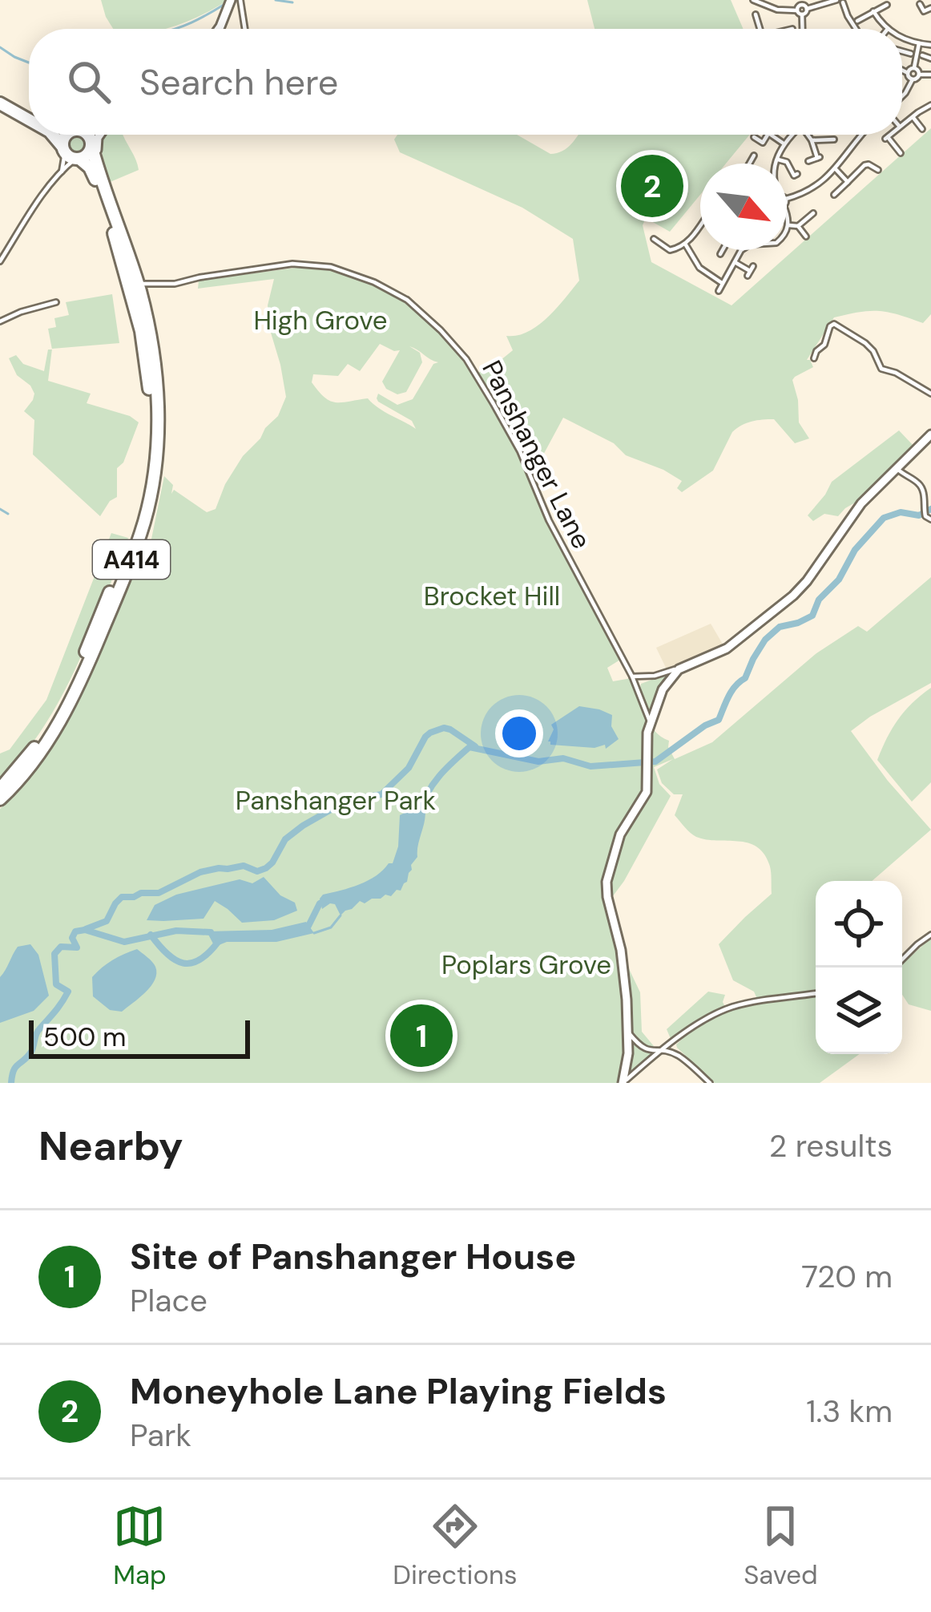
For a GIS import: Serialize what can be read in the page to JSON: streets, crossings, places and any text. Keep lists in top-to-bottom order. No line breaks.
{"streets":{"highway":["A414"],"street":["Panshanger Lane"]},"crossings":[["Panshanger Lane","A414"]],"parks":["High Grove","Brocket Hill","Panshanger Park","Poplars Grove"],"scale_bar":"500 m","north":"bottom right","page":{"search":"Search here","pins":["2","1"],"scale":"500 m","heading":["Nearby","2 results"],"list":[{"mark":"1","name":"Site of Panshanger House","note":"Place","value":"720 m"},{"mark":"2","name":"Moneyhole Lane Playing Fields","note":"Park","value":"1.3 km"}],"nav":["Map","Directions","Saved"]}}
